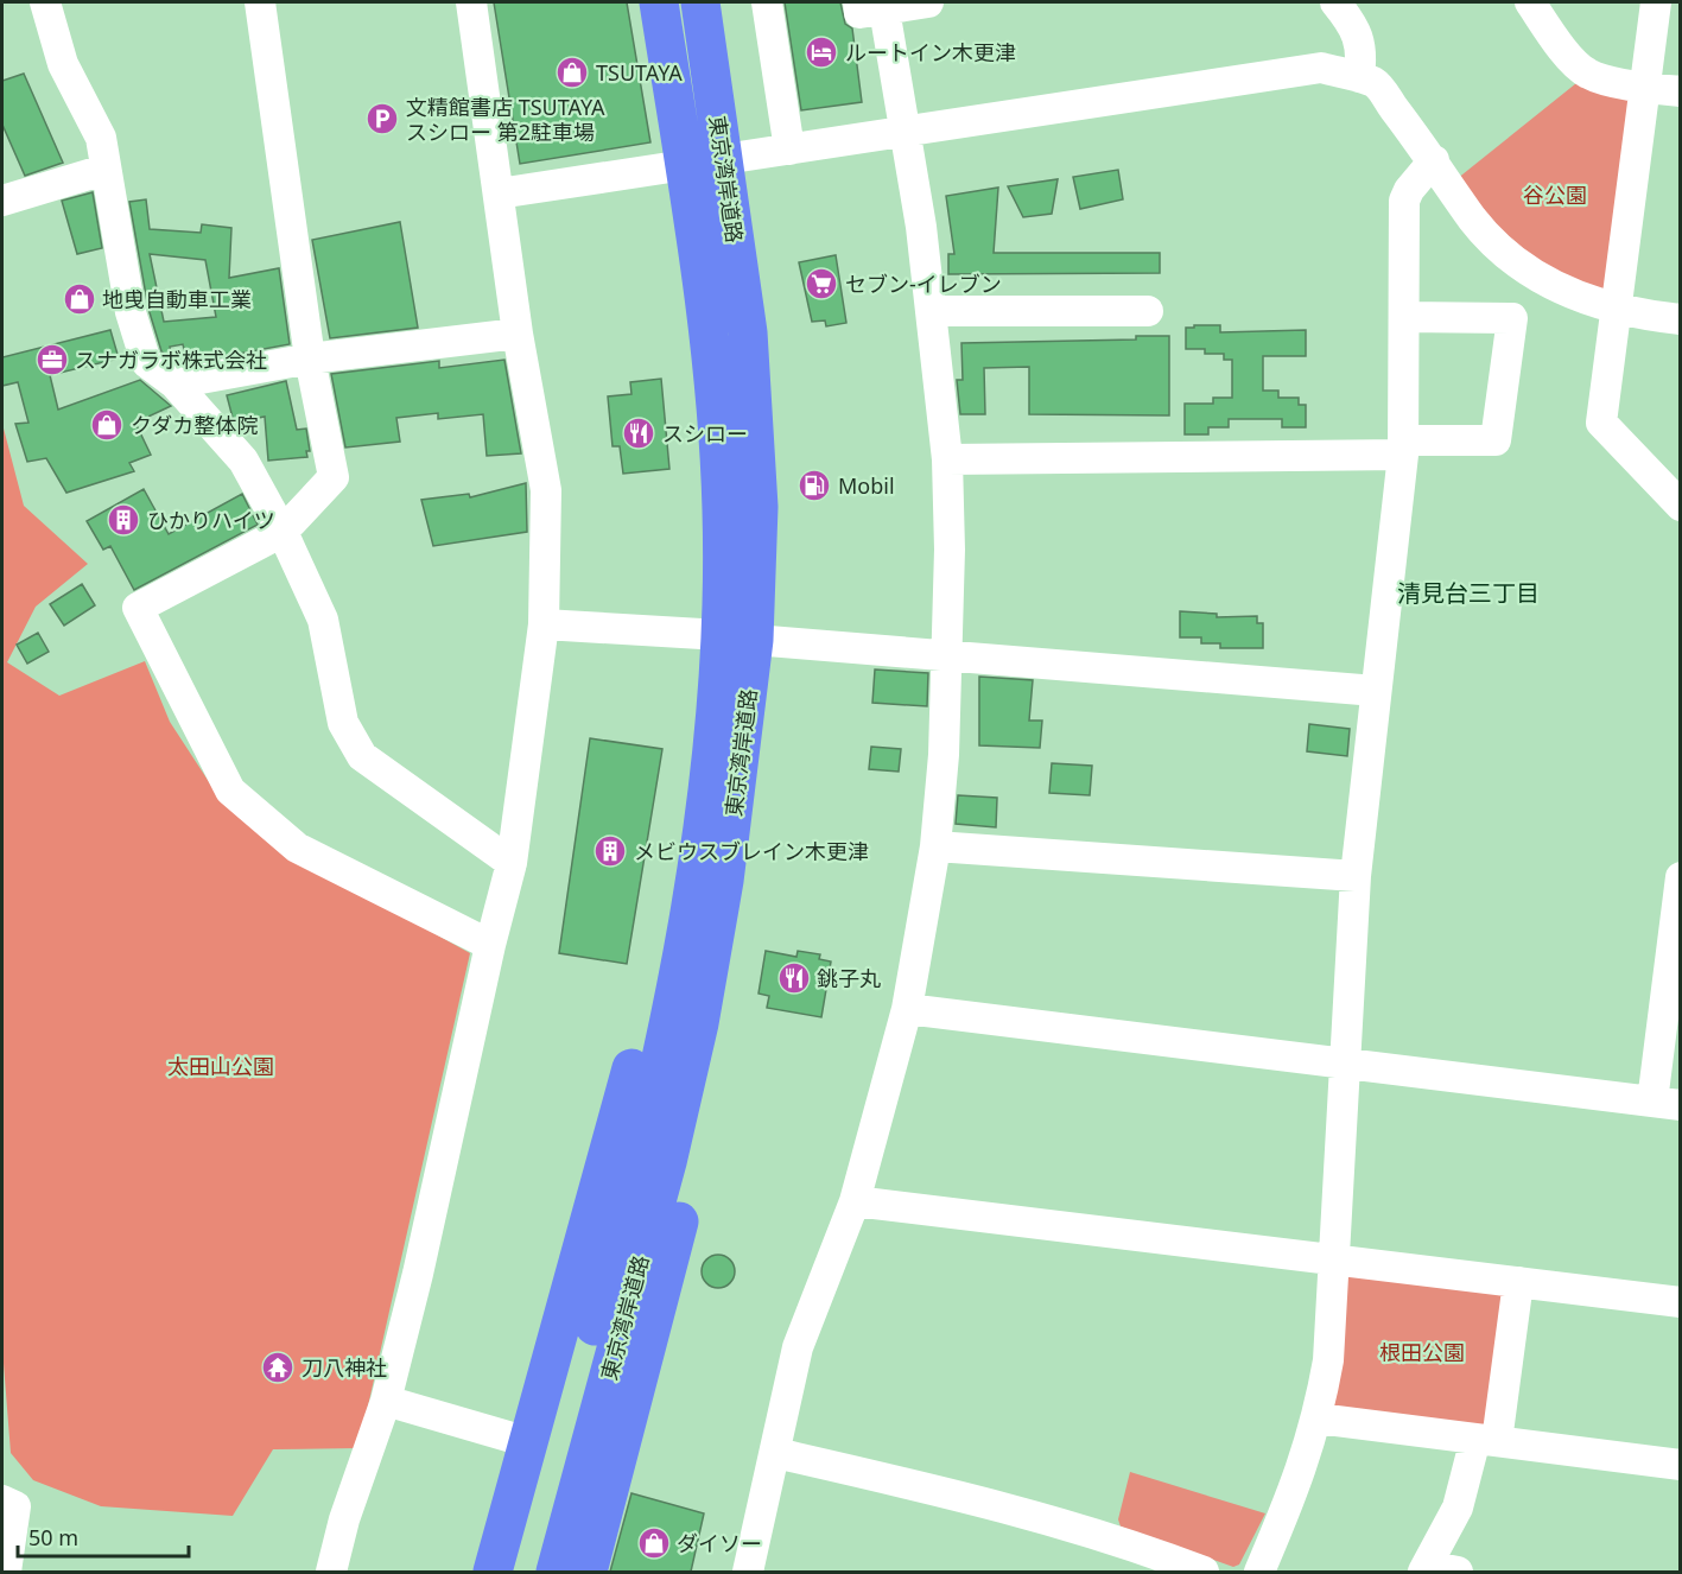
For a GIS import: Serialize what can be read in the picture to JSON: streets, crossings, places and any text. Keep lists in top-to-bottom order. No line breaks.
{"streets":{"highway":["東京湾岸道路"]},"districts":["清見台三丁目"],"parks":["谷公園","太田山公園","根田公園"],"places":{"hotel":["ルートイン木更津"],"shop":["TSUTAYA","地曵自動車工業","クダカ整体院","ダイソー"],"parking":["文精館書店 TSUTAYA スシロー 第2駐車場"],"supermarket":["セブン-イレブン"],"office":["スナガラボ株式会社"],"restaurant":["スシロー","銚子丸"],"fuel station":["Mobil"],"building":["ひかりハイツ","メビウスブレイン木更津"],"temple":["刀八神社"]},"scale_bar":"50 m"}
